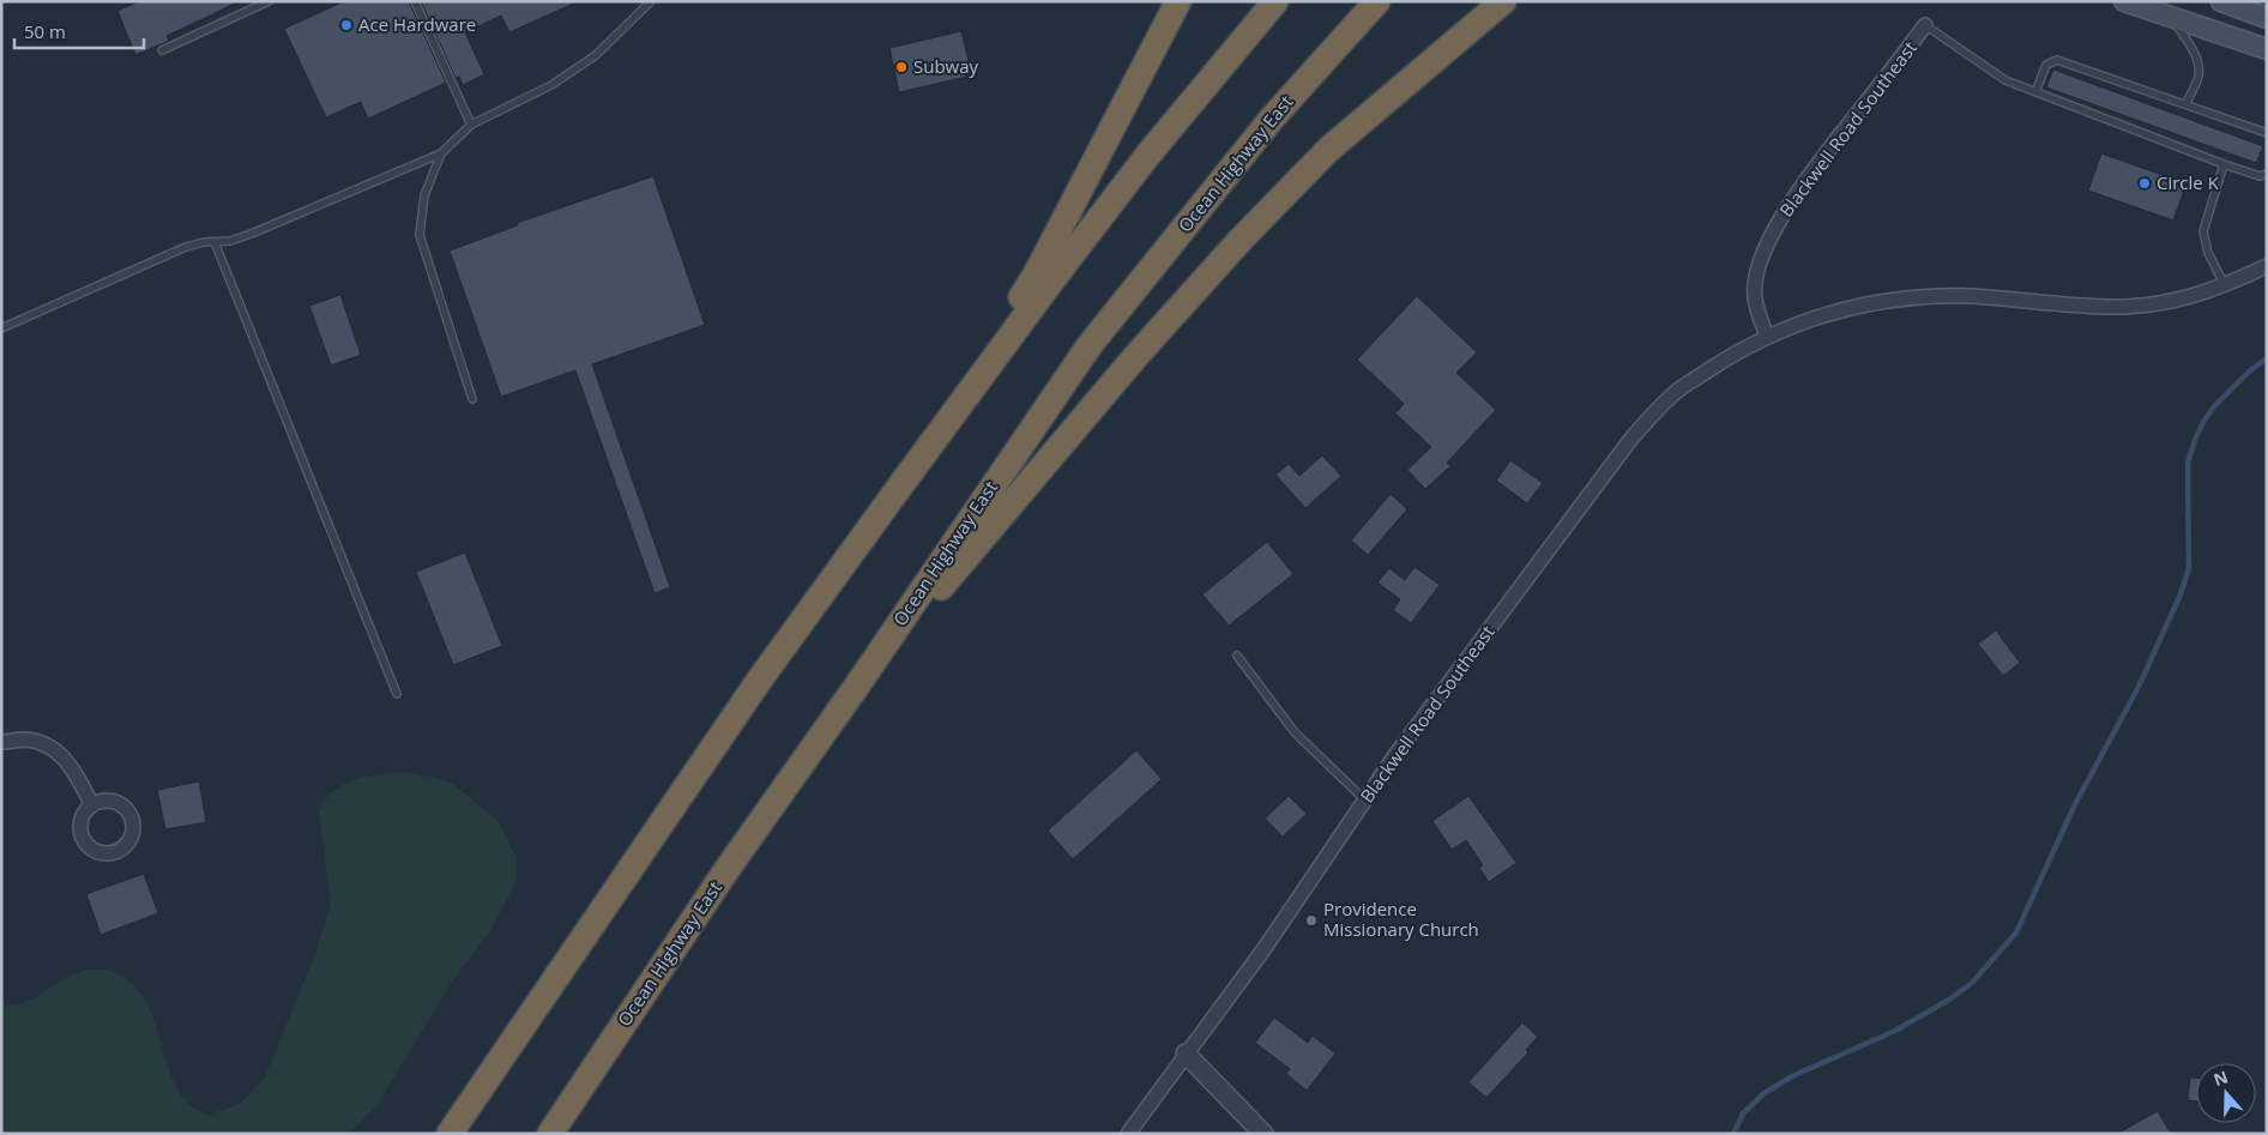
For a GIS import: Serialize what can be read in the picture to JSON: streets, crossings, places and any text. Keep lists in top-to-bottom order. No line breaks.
{"streets":{"highway":["Ocean Highway East"],"street":["Blackwell Road Southeast"]},"places":["Ace Hardware","Subway","Circle K","Providence Missionary Church"],"scale_bar":"50 m","north":"top"}
